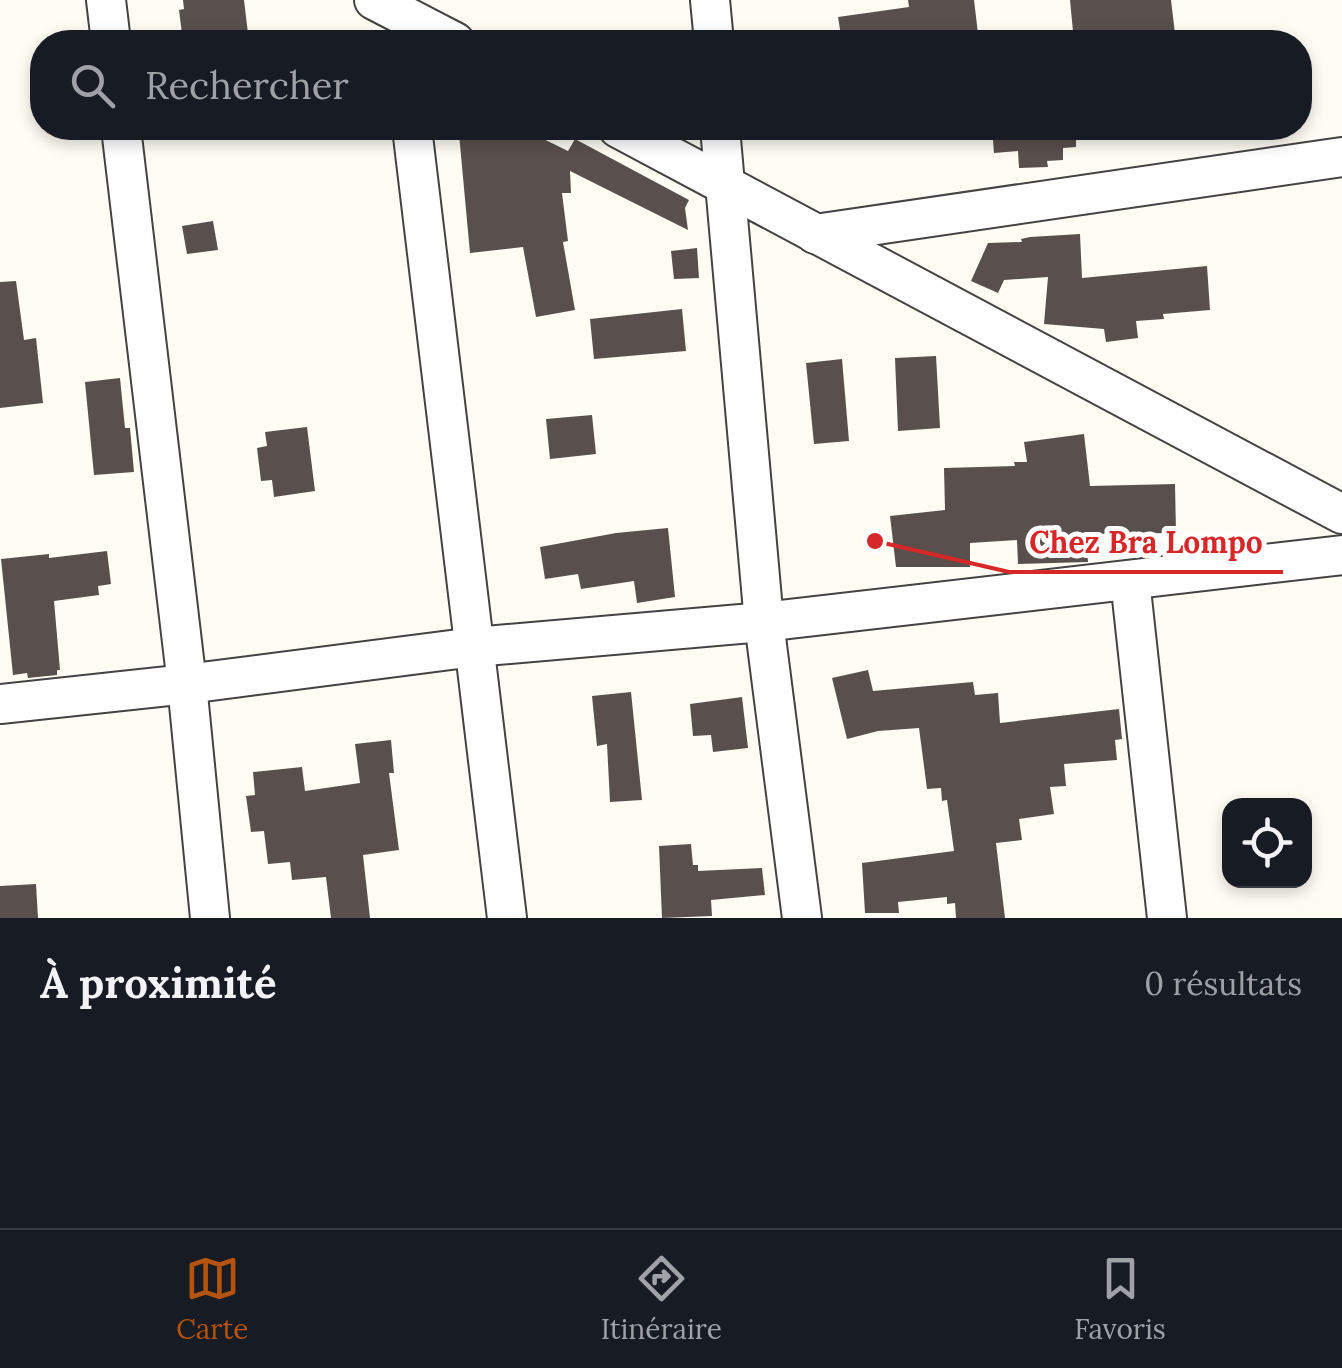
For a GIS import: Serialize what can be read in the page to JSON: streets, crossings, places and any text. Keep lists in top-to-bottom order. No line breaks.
{"places":["Chez Bra Lompo"],"page":{"search":"Rechercher","heading":["À proximité","0 résultats"],"nav":["Carte","Itinéraire","Favoris"]}}
